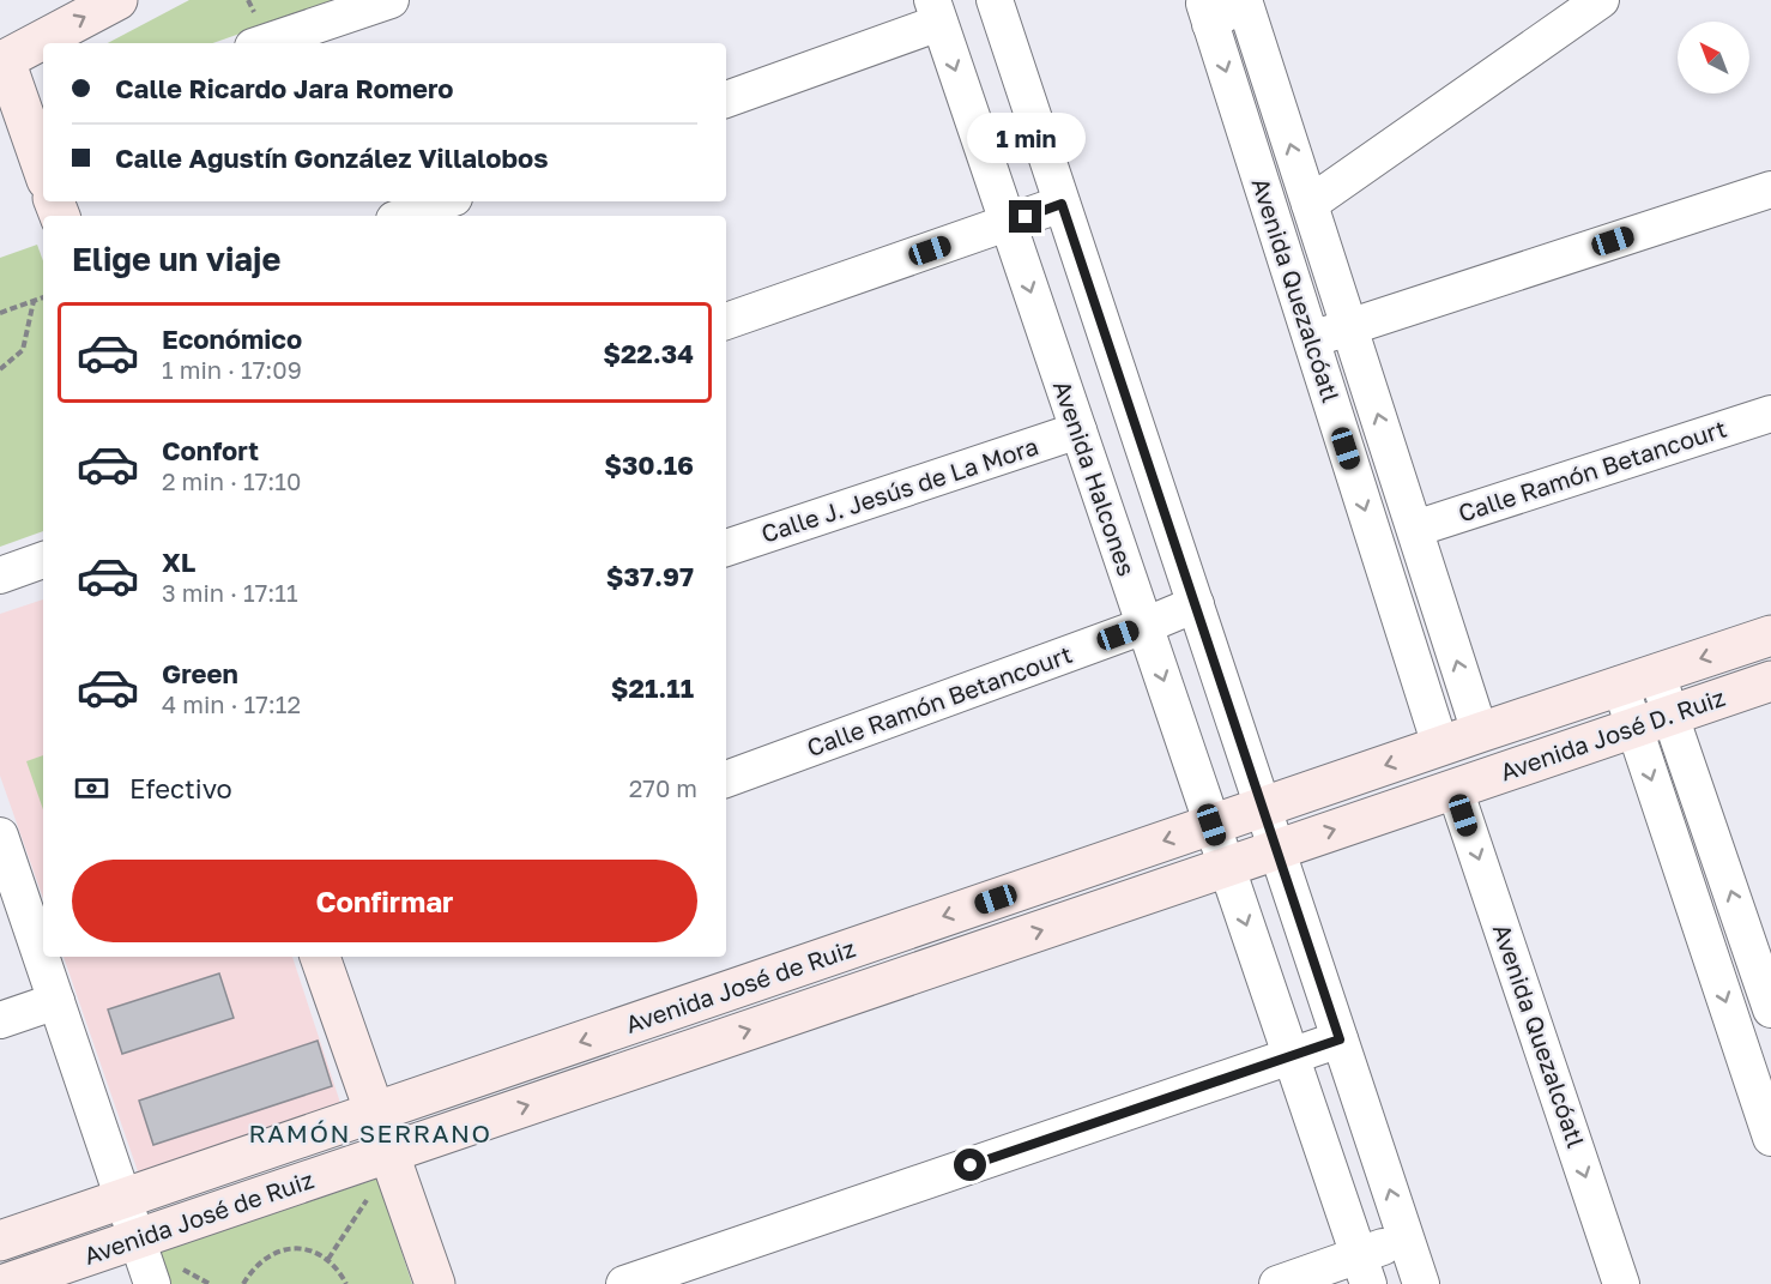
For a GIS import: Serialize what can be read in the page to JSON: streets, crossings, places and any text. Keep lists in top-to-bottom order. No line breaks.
{"streets":{"street":["Avenida Quezalcóatl","Calle Ramón Betancourt","Avenida Halcones","Calle J. Jesús de La Mora","Avenida José D. Ruiz","Avenida José de Ruiz"]},"crossings":[["Avenida Quezalcóatl","Calle Ramón Betancourt"],["Avenida Quezalcóatl","Avenida José D. Ruiz"],["Avenida Quezalcóatl","Avenida José de Ruiz"],["Calle Ramón Betancourt","Avenida Halcones"],["Avenida Halcones","Calle J. Jesús de La Mora"],["Avenida Halcones","Avenida José de Ruiz"],["Avenida José D. Ruiz","Avenida José de Ruiz"]],"districts":["RAMÓN SERRANO"],"north":"top left","page":{"banner":["Calle Ricardo Jara Romero","Calle Agustín González Villalobos"],"bubble":"1 min","heading":"Elige un viaje","list":[{"name":"Económico","note":"1 min · 17:09","value":"$22.34"},{"name":"Confort","note":"2 min · 17:10","value":"$30.16"},{"name":"XL","note":"3 min · 17:11","value":"$37.97"},{"name":"Green","note":"4 min · 17:12","value":"$21.11"}],"pay":["Efectivo","270 m"],"buttons":"Confirmar"}}
